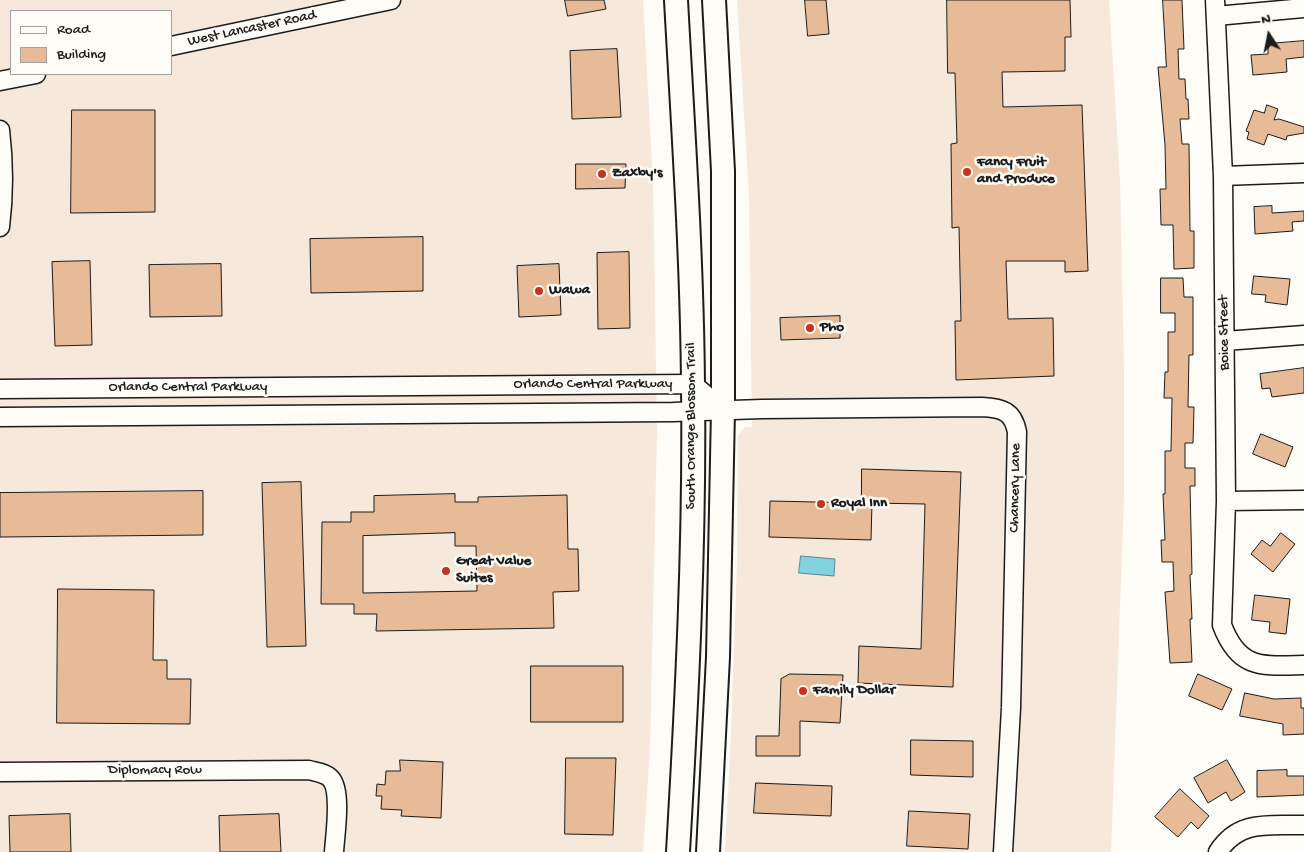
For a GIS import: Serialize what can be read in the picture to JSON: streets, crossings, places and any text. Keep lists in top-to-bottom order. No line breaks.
{"streets":{"main road":["South Orange Blossom Trail"],"street":["West Lancaster Road","Boice Street","Orlando Central Parkway","Chancery Lane","Diplomacy Row"]},"crossings":[["Orlando Central Parkway","South Orange Blossom Trail"],["Orlando Central Parkway","Chancery Lane"],["South Orange Blossom Trail","Chancery Lane"]],"places":["Fancy Fruit and Produce","Zaxby's","Wawa","Pho","Royal Inn","Great Value Suites","Family Dollar"],"legend":["Road","Building"],"north":"top"}
